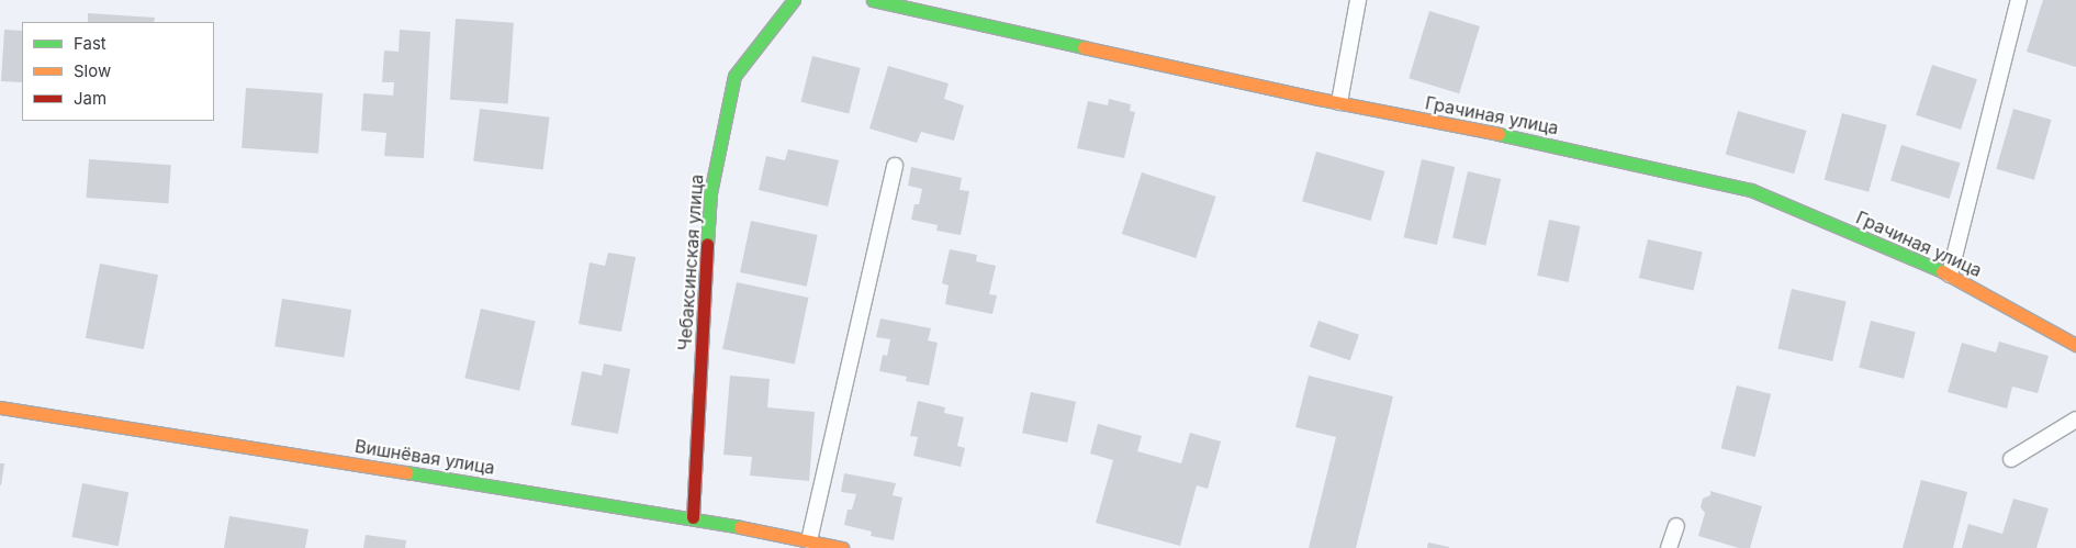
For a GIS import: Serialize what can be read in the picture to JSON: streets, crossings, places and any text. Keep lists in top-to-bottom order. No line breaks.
{"streets":{"street":["Грачиная улица","Чебаксинская улица","Вишнёвая улица"]},"crossings":[["Чебаксинская улица","Вишнёвая улица"]],"legend":["Fast","Slow","Jam"]}
